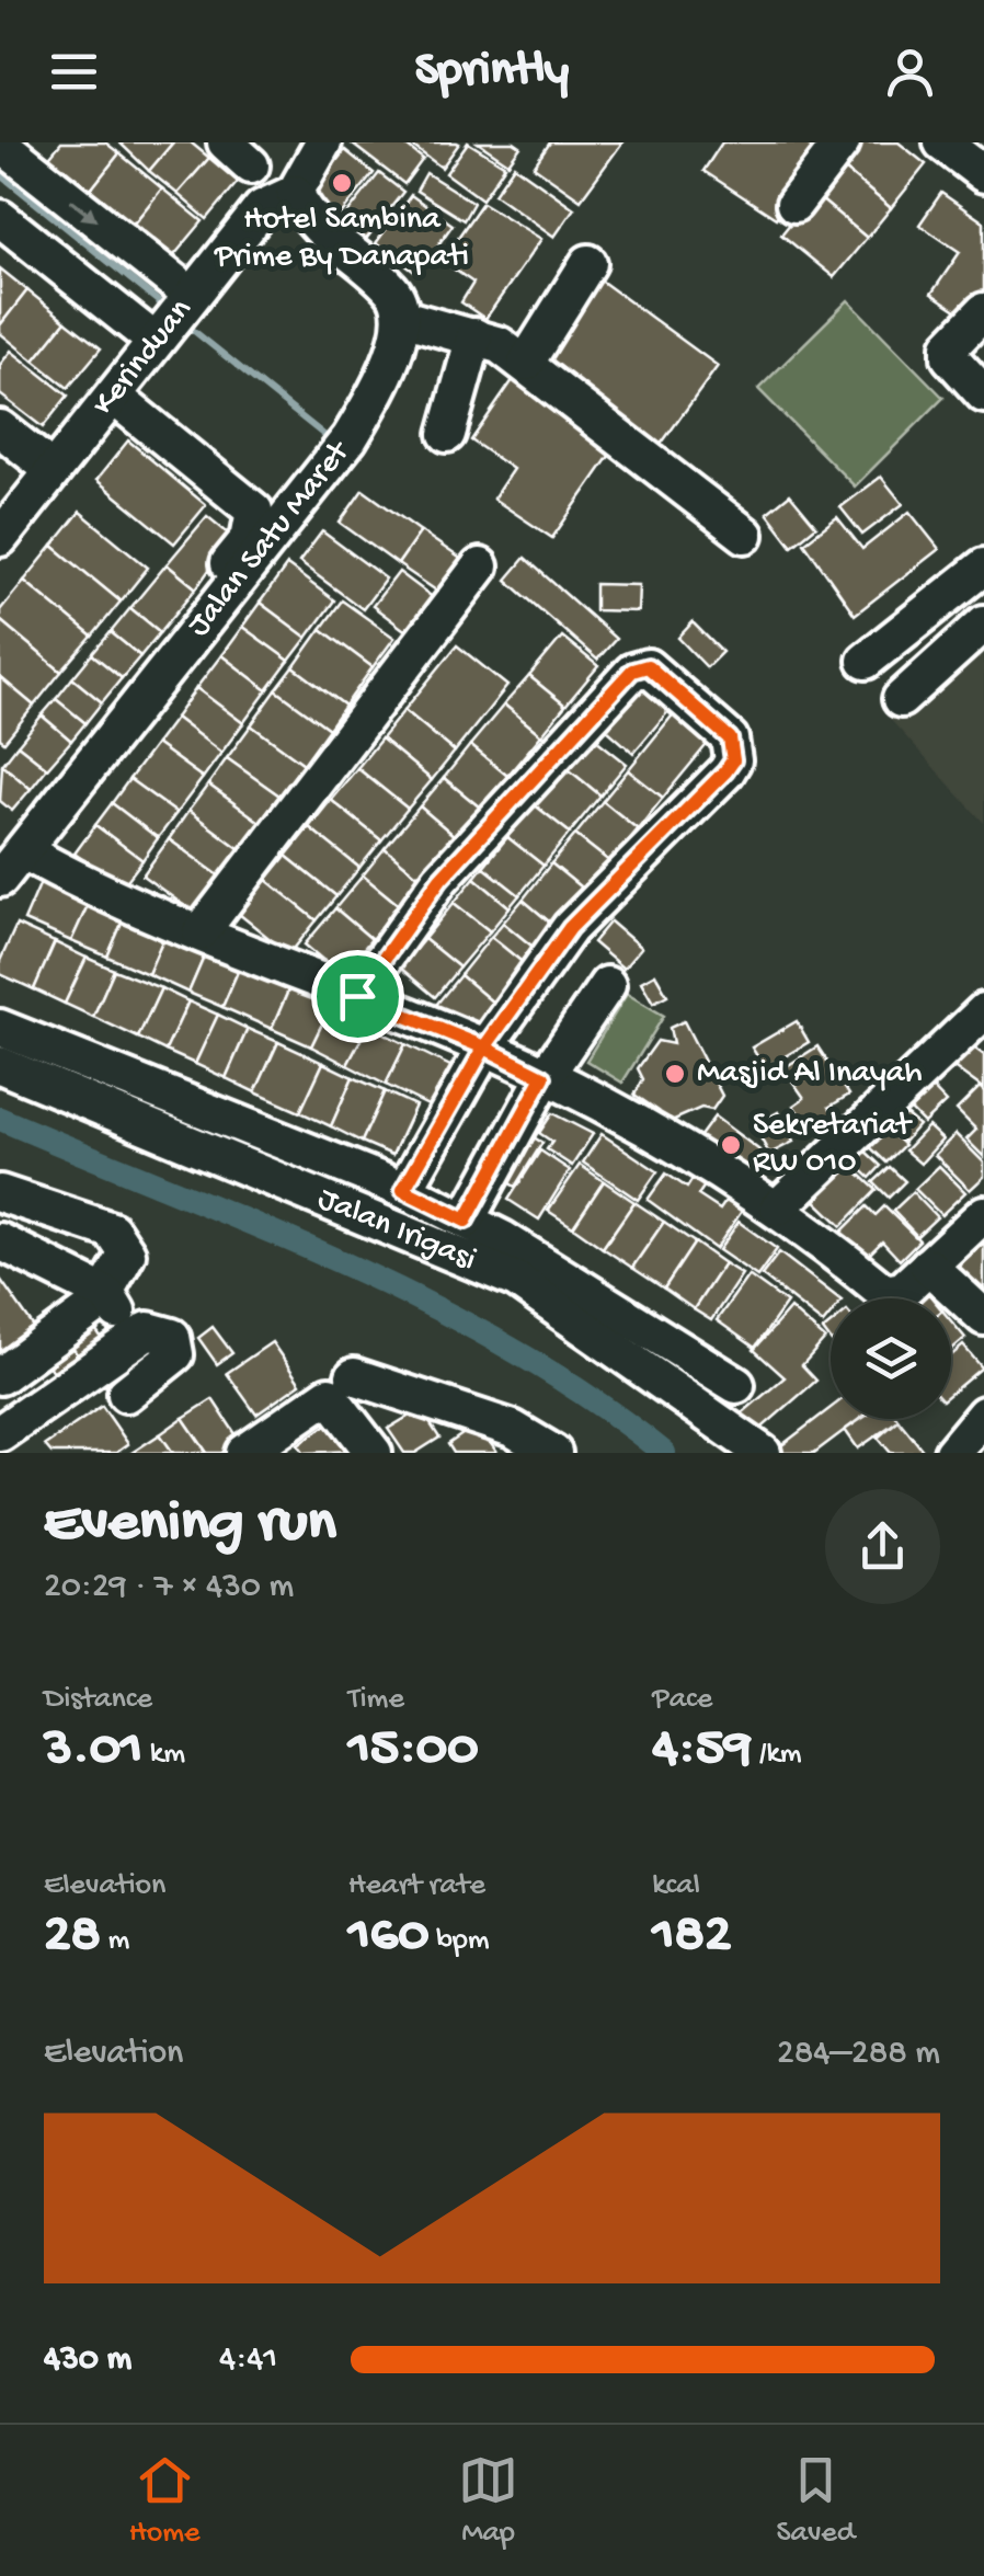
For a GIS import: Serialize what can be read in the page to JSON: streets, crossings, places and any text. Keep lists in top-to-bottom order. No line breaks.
{"streets":{"street":["Kerinduan","Jalan Satu Maret","Jalan Irigasi"]},"places":["Hotel Sambina Prime By Danapati","Masjid Al Inayah","Sekretariat RW 010"],"page":{"header":"Sprintly","heading":["Evening run","20:29 · 7 × 430 m"],"stats":[["Distance","3.01 km"],["Time","15:00"],["Pace","4:59 /km"],["Elevation","28 m"],["Heart rate","160 bpm"],["kcal","182"]],"chart":["Elevation","284–288 m"],"list":[{"name":"430 m","note":"4:41"}],"tabs":["Home","Map","Saved"]}}
